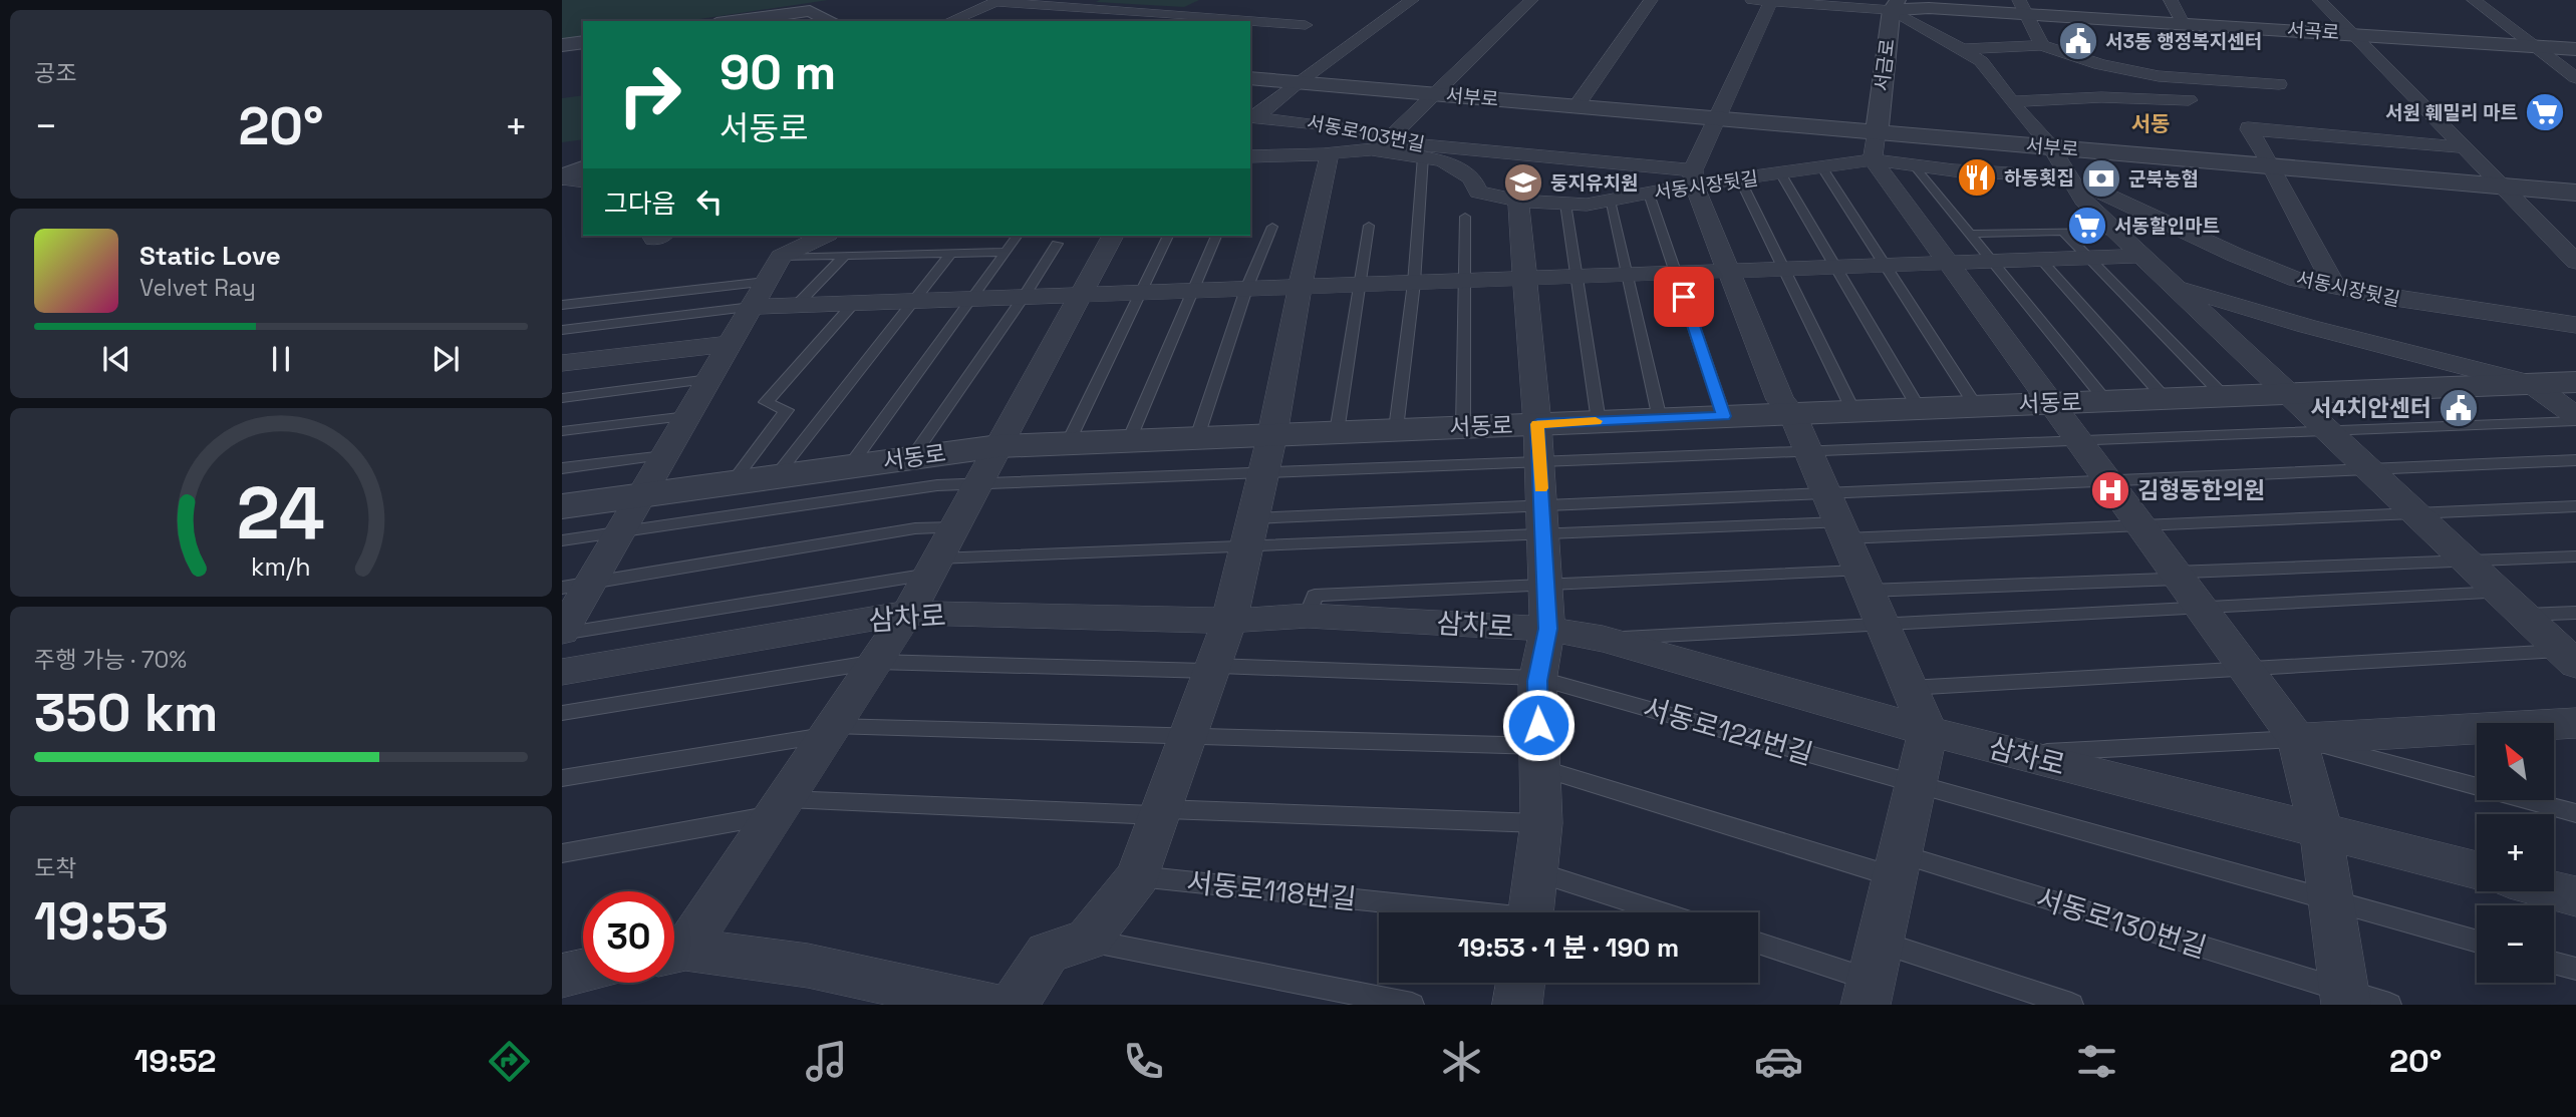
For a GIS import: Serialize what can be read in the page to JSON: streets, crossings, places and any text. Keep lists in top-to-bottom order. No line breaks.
{"streets":{"street":["서곡로","서금로","서부로","서동로103번길","서동시장뒷길","서동로","삼차로"],"lane":["서동로124번길","서동로118번길","서동로130번길"]},"crossings":[["서곡로","서금로"],["서금로","서부로"],["서부로","서동로103번길"],["서부로","서동시장뒷길"],["서동로103번길","서동시장뒷길"]],"districts":["서동"],"places":{"public building":["서3동 행정복지센터","서4치안센터"],"supermarket":["서원 훼밀리 마트","서동할인마트"],"restaurant":["하동횟집"],"bank":["군북농협"],"school or university":["둥지유치원"],"hospital":["김형동한의원"]},"north":"top left","page":{"tile":["공조",["주행 가능 · 70%","350 km"],["도착","19:53"]],"turn":["90 m","서동로"],"heat":["−","20°","+"],"then":"그다음","song":["Static Love","Velvet Ray"],"map_buttons":["+","−"],"limit":"30","trip":"19:53 · 1 분 · 190 m","tabs":["19:52","20°"],"gauge":["24","km/h"]}}
